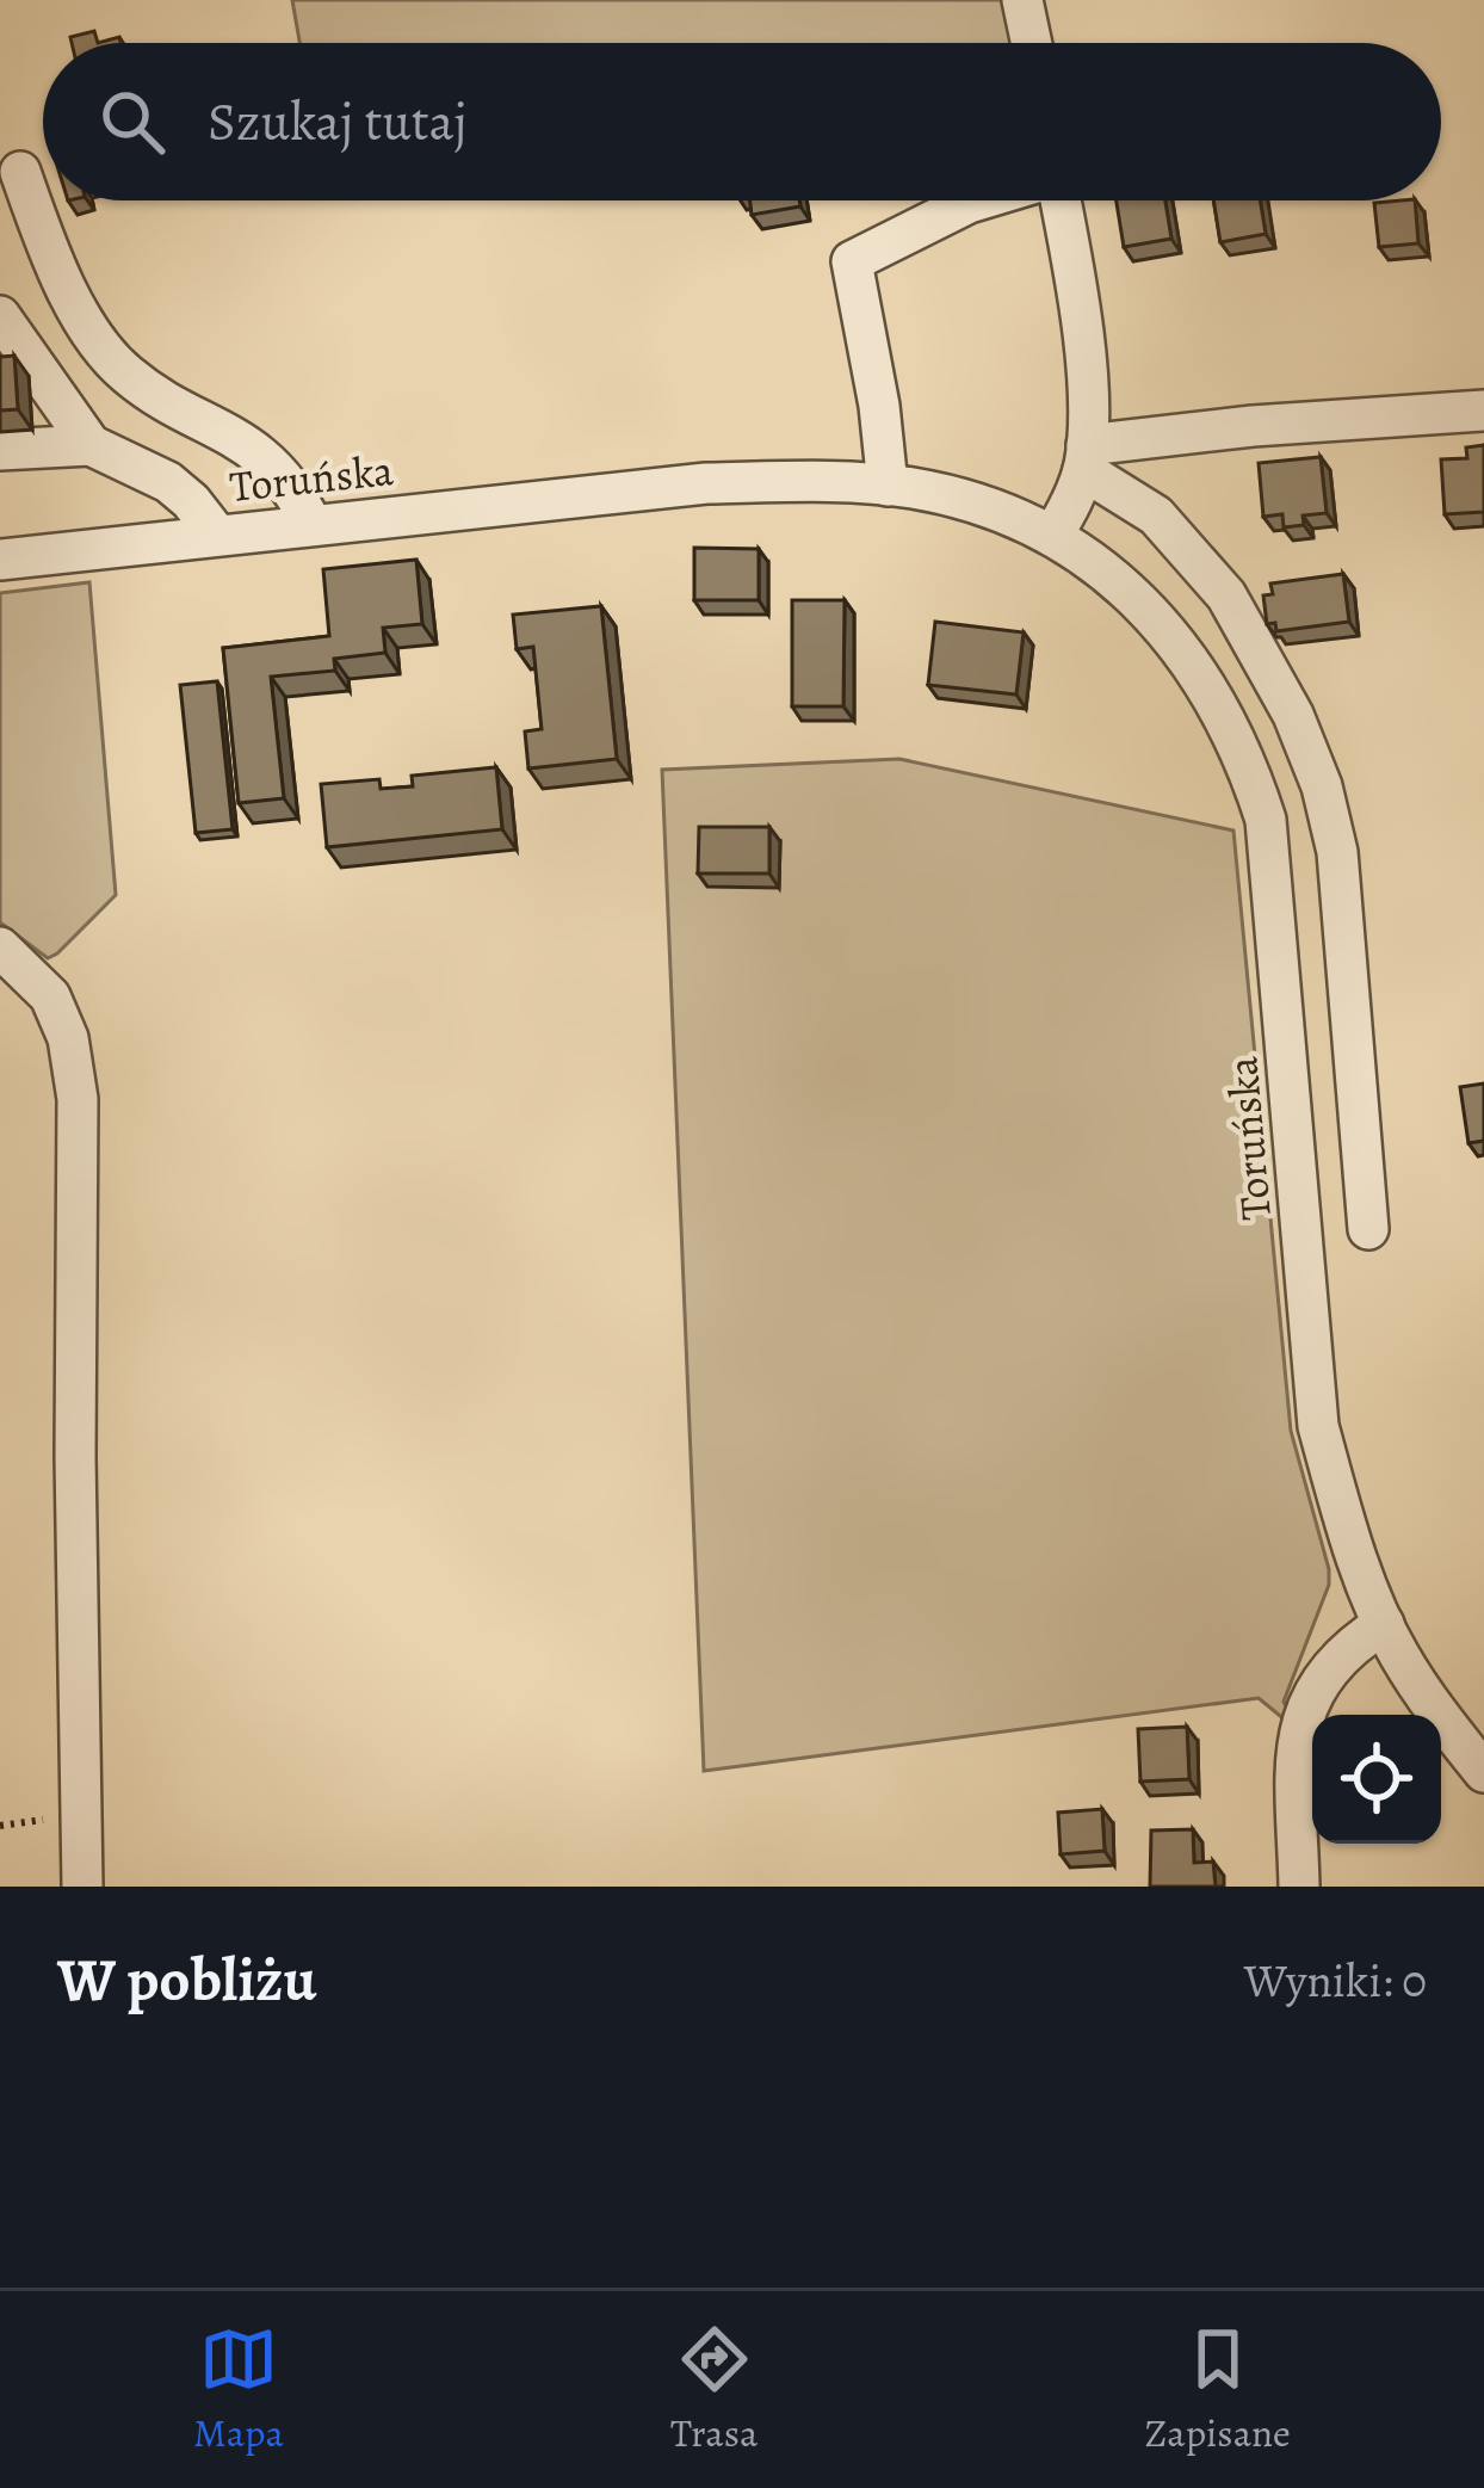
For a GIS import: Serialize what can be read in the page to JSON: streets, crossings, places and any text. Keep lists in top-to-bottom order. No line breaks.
{"streets":{"street":["Toruńska"]},"page":{"search":"Szukaj tutaj","heading":["W pobliżu","Wyniki: 0"],"nav":["Mapa","Trasa","Zapisane"]}}
